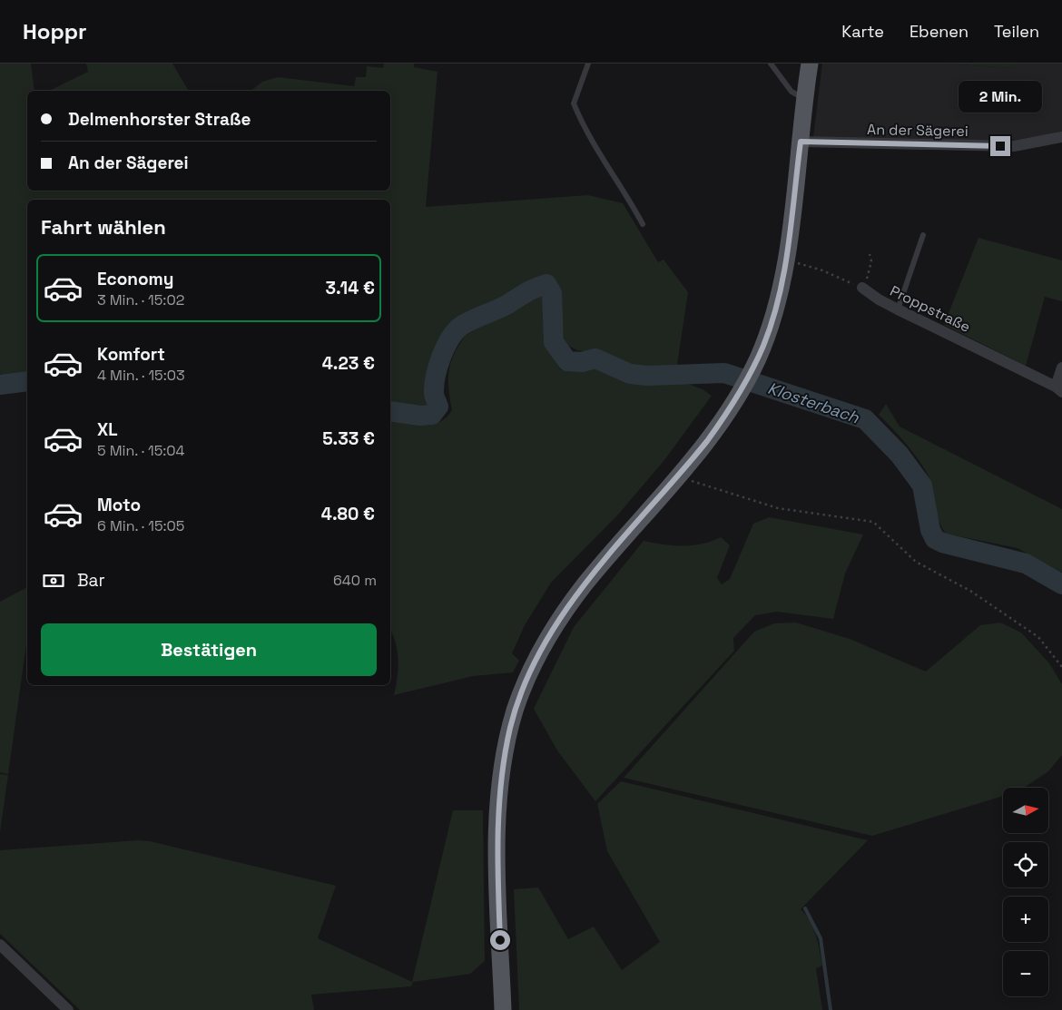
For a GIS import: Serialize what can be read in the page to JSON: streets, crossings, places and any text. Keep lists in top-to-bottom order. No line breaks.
{"streets":{"street":["An der Sägerei","Proppstraße"]},"water":["Klosterbach"],"north":"right","page":{"header":"Hoppr","nav":["Karte","Ebenen","Teilen"],"bubble":"2 Min.","banner":["Delmenhorster Straße","An der Sägerei"],"heading":"Fahrt wählen","list":[{"name":"Economy","note":"3 Min. · 15:02","value":"3.14 €"},{"name":"Komfort","note":"4 Min. · 15:03","value":"4.23 €"},{"name":"XL","note":"5 Min. · 15:04","value":"5.33 €"},{"name":"Moto","note":"6 Min. · 15:05","value":"4.80 €"}],"pay":["Bar","640 m"],"buttons":"Bestätigen","map_buttons":["+","−"]}}
